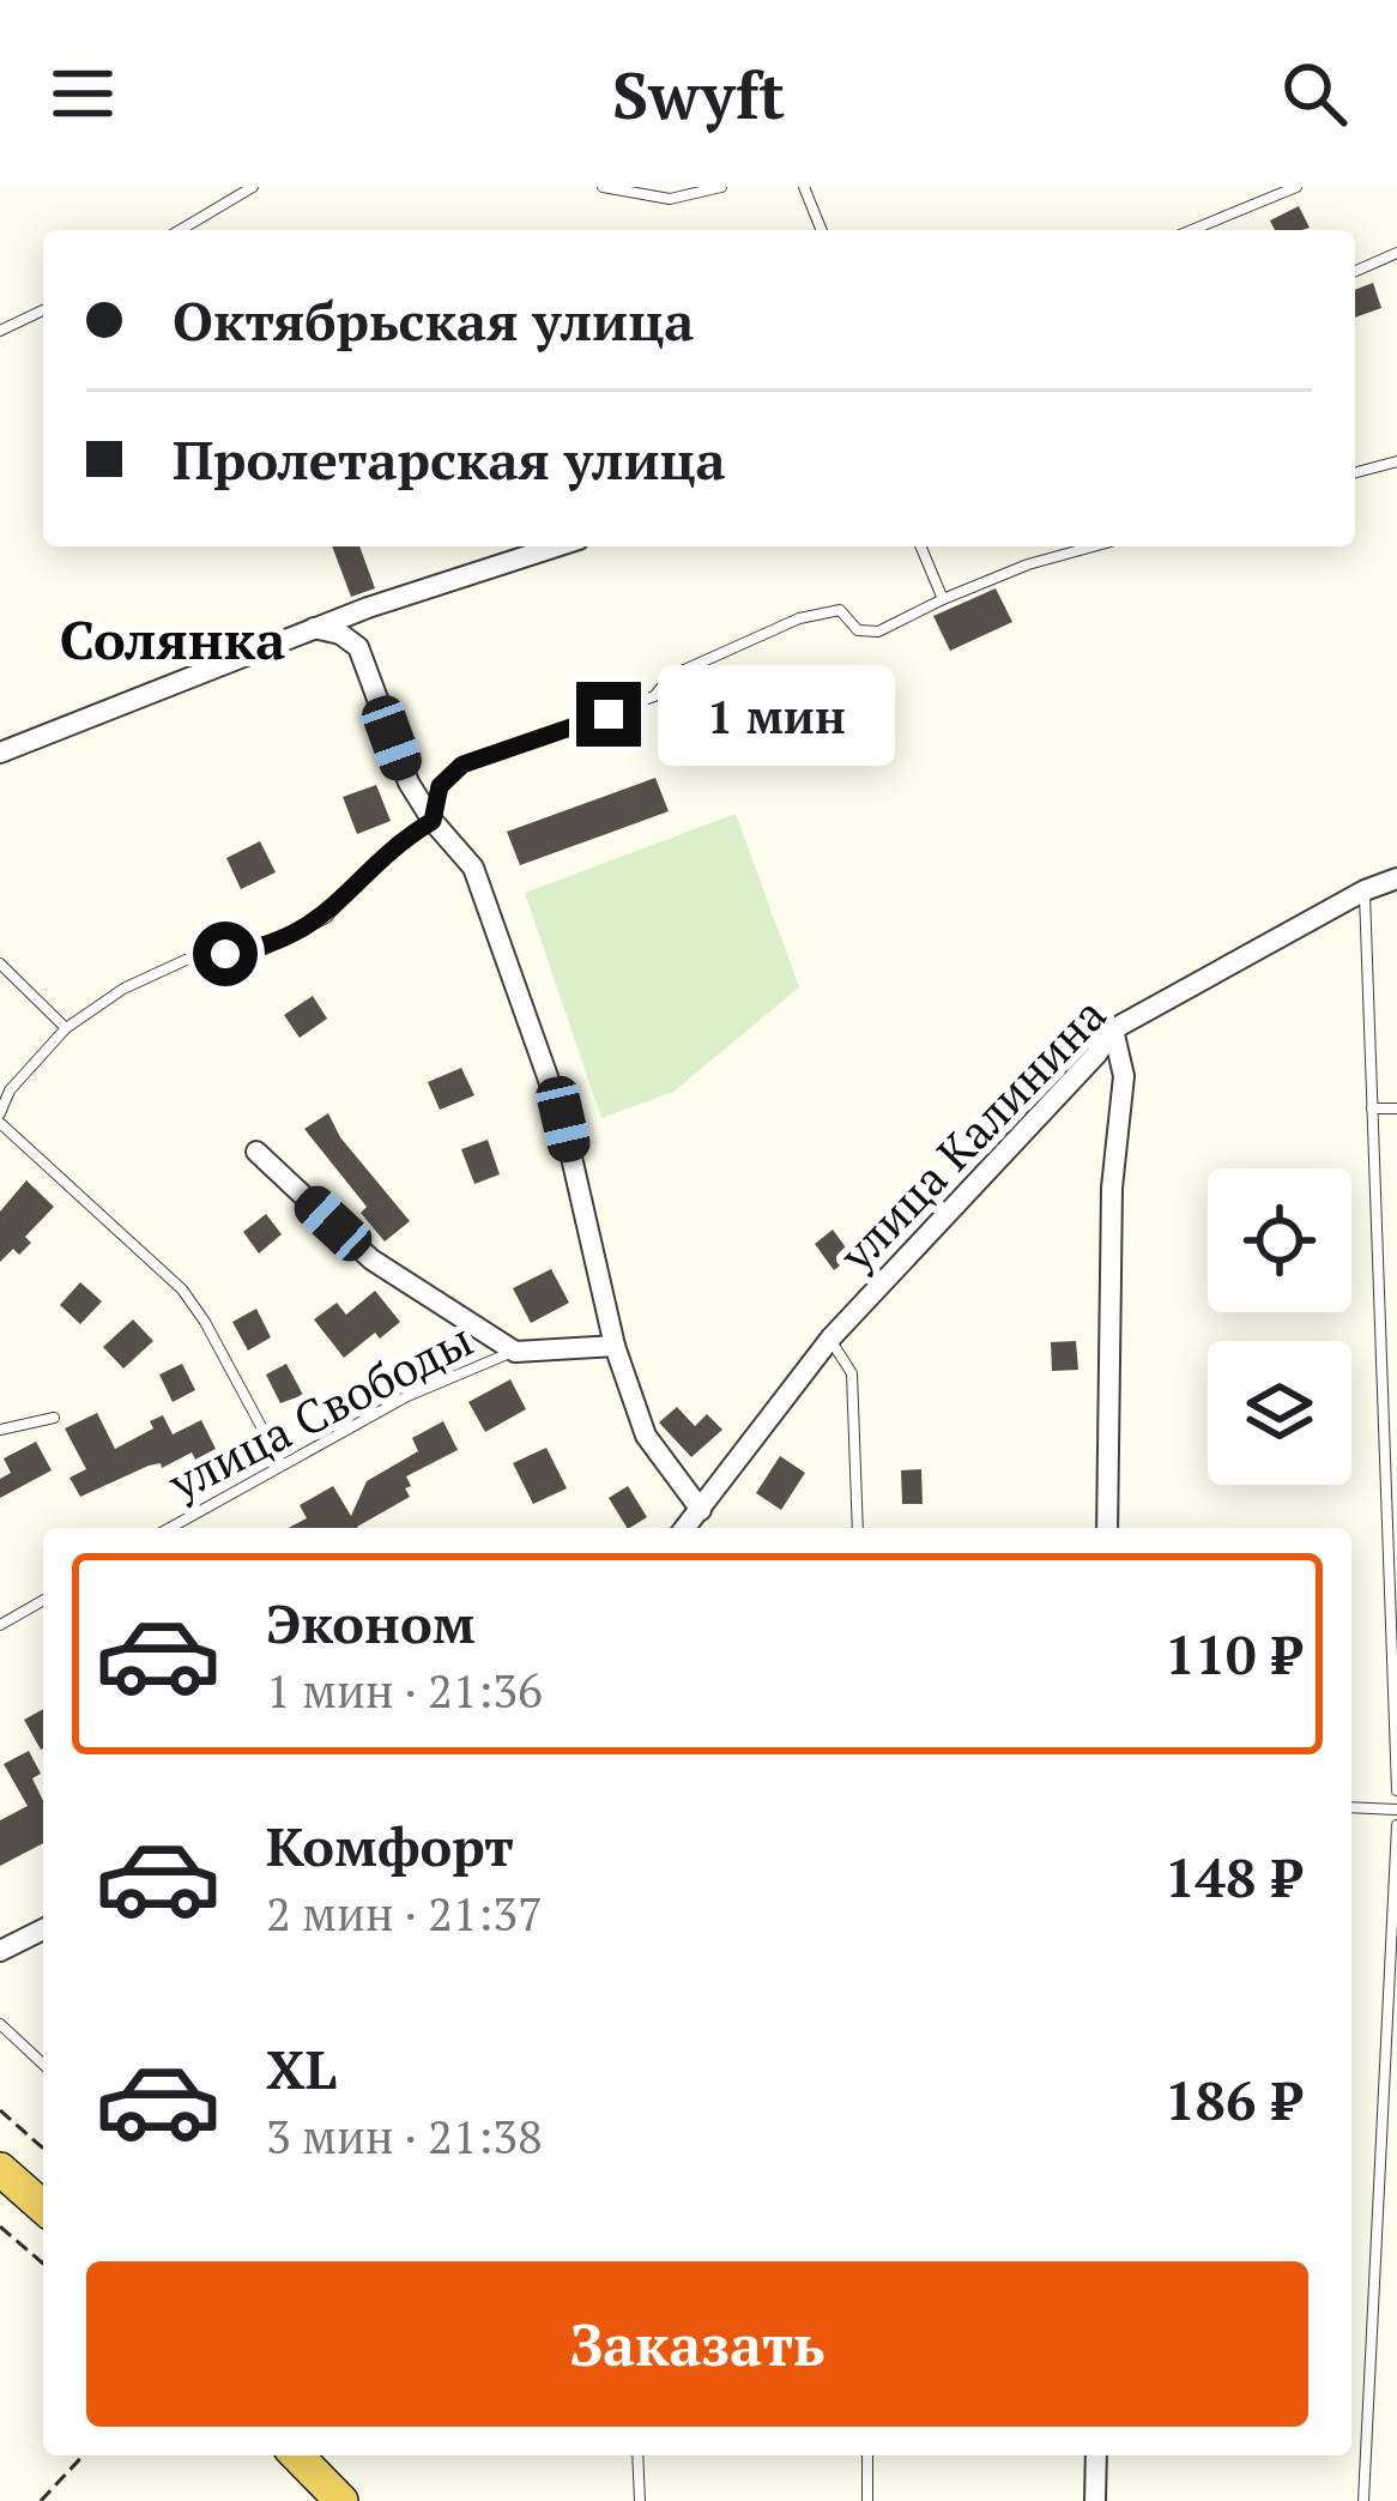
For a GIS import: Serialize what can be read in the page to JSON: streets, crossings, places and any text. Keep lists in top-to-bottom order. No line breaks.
{"streets":{"street":["улица Калинина"],"lane":["улица Свободы"]},"districts":["Солянка"],"page":{"header":"Swyft","banner":["Октябрьская улица","Пролетарская улица"],"bubble":"1 мин","list":[{"name":"Эконом","note":"1 мин · 21:36","value":"110 ₽"},{"name":"Комфорт","note":"2 мин · 21:37","value":"148 ₽"},{"name":"XL","note":"3 мин · 21:38","value":"186 ₽"}],"buttons":"Заказать"}}
